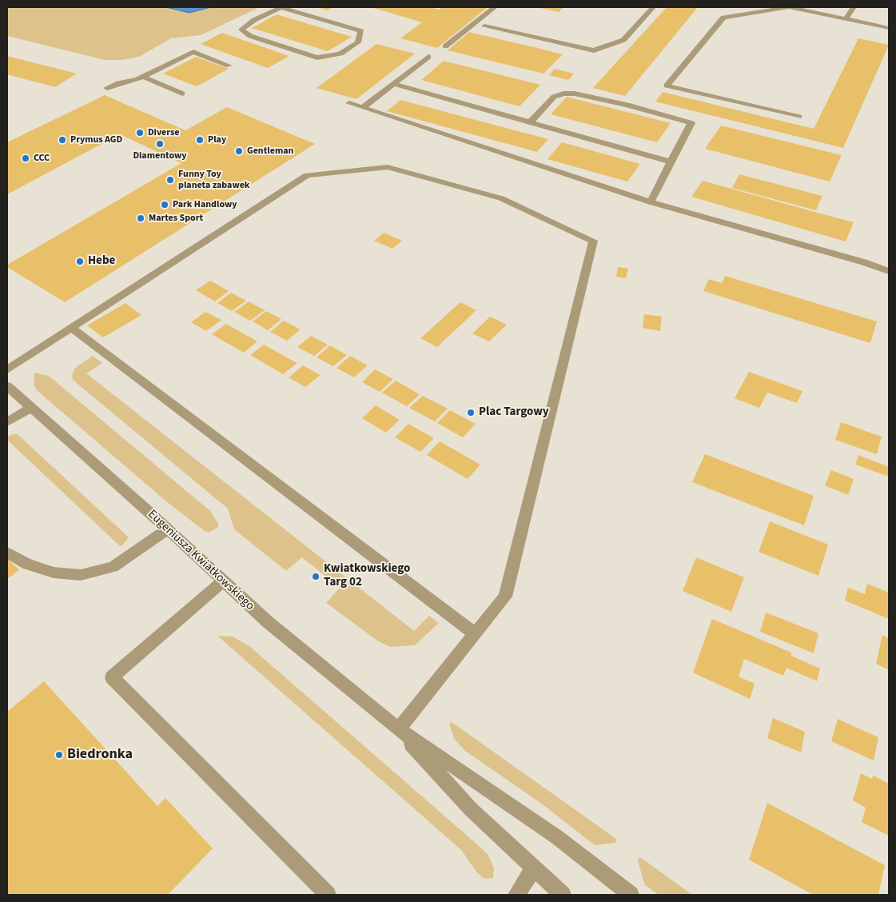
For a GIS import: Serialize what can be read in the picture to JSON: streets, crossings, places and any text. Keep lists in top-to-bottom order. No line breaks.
{"streets":{"street":["Eugeniusza Kwiatkowskiego"]},"places":["Diverse","Prymus AGD","Play","Diamentowy","Gentleman","CCC","Funny Toy planeta zabawek","Park Handlowy","Martes Sport","Hebe","Plac Targowy","Kwiatkowskiego Targ 02","Biedronka"]}
